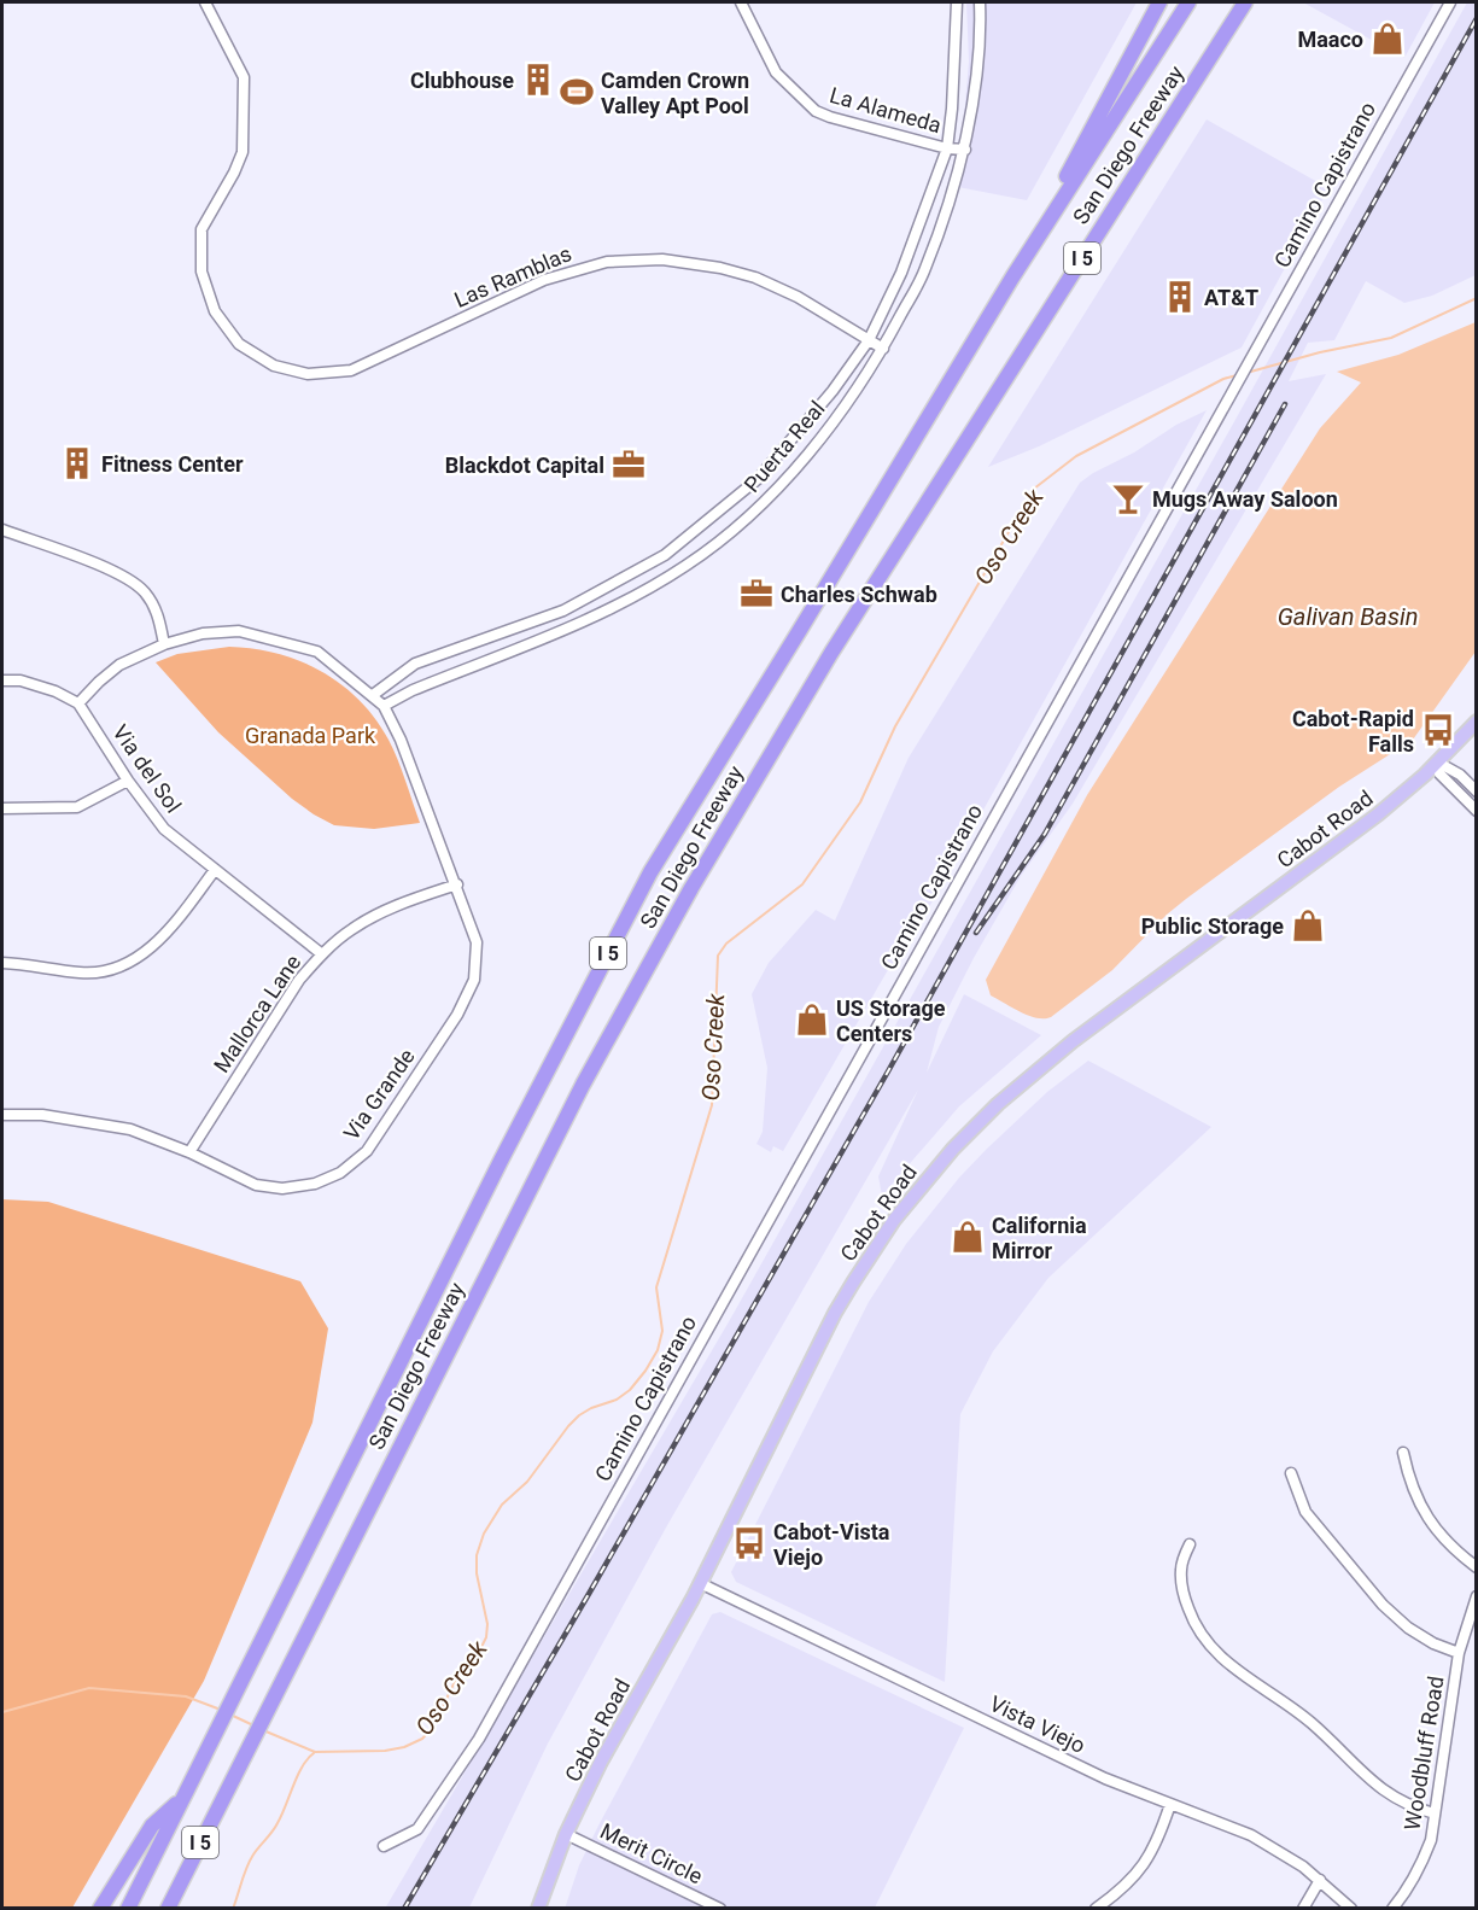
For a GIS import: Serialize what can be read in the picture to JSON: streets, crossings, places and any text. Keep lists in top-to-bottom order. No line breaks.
{"streets":{"highway":["San Diego Freeway","I 5"],"main road":["Cabot Road"],"street":["La Alameda","Camino Capistrano","Las Ramblas","Puerta Real","Via del Sol","Mallorca Lane","Via Grande","Vista Viejo","Woodbluff Road","Merit Circle"]},"crossings":[["La Alameda","Puerta Real"],["Las Ramblas","Puerta Real"],["Puerta Real","Via Grande"],["Via del Sol","Mallorca Lane"],["Cabot Road","Vista Viejo"],["Cabot Road","Merit Circle"],["Mallorca Lane","Via Grande"]],"water":["Oso Creek","Galivan Basin"],"parks":["Granada Park"],"places":{"shop":["Maaco","Public Storage","US Storage Centers","California Mirror"],"building":["Clubhouse","AT&T","Fitness Center"],"sports":["Camden Crown Valley Apt Pool"],"office":["Blackdot Capital","Charles Schwab"],"bar":["Mugs Away Saloon"],"bus stop":["Cabot-Rapid Falls","Cabot-Vista Viejo"]}}
